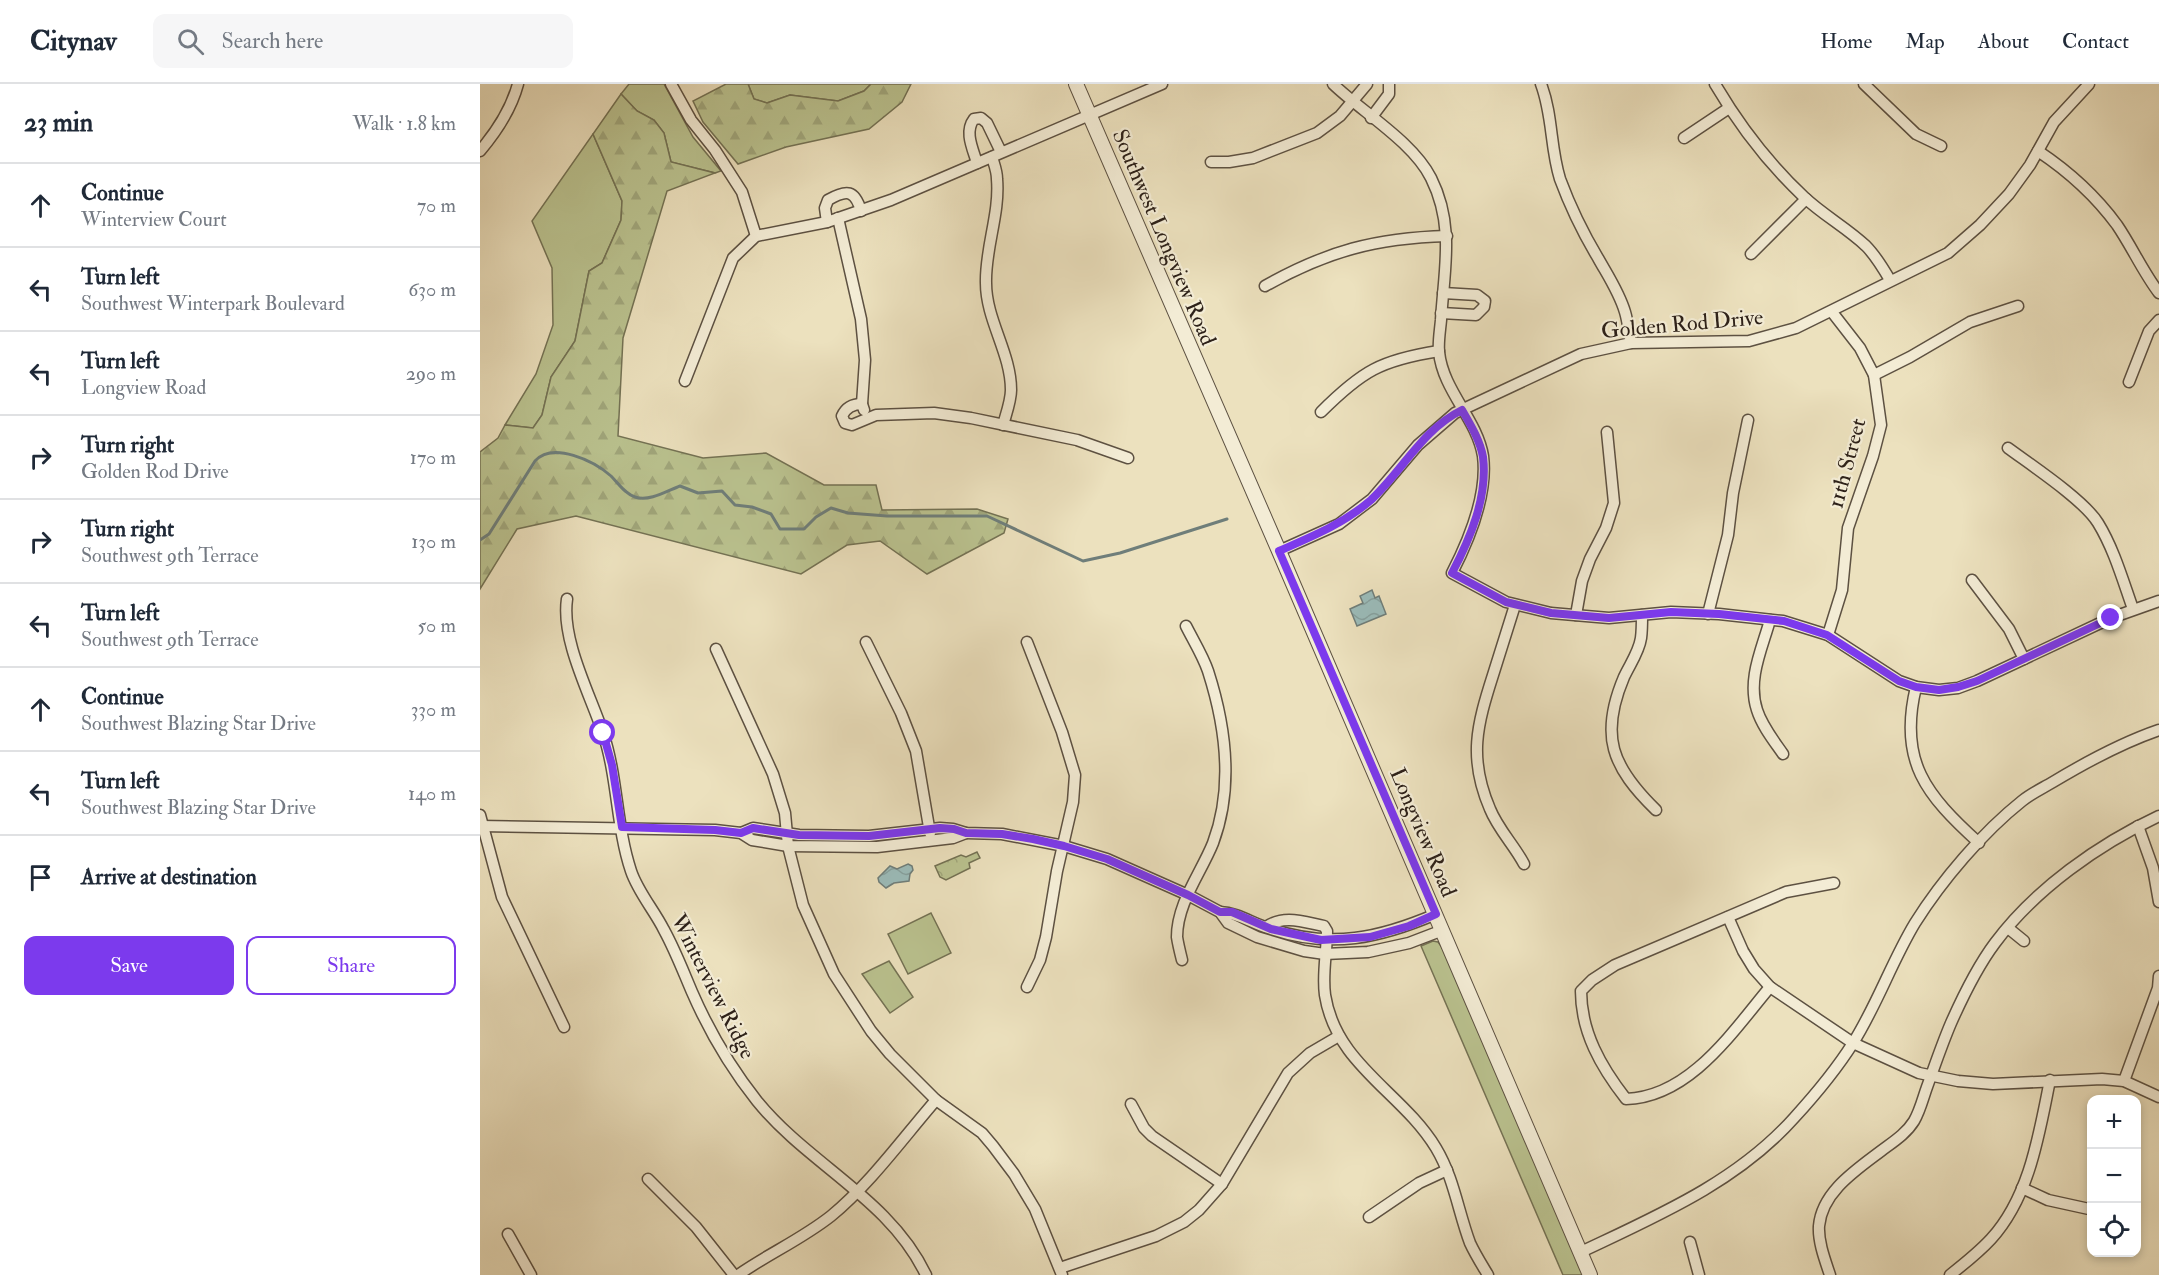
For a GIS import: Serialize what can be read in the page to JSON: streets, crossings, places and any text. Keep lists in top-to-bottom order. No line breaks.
{"streets":{"street":["Southwest Longview Road","Golden Rod Drive","11th Street","Longview Road","Winterview Ridge"]},"crossings":[["Southwest Longview Road","Longview Road"],["Golden Rod Drive","11th Street"],["Golden Rod Drive","Longview Road"]],"page":{"header":"Citynav","search":"Search here","nav":["Home","Map","About","Contact"],"heading":["23 min","Walk · 1.8 km"],"list":[["Continue","Winterview Court","70 m"],["Turn left","Southwest Winterpark Boulevard","630 m"],["Turn left","Longview Road","290 m"],["Turn right","Golden Rod Drive","170 m"],["Turn right","Southwest 9th Terrace","130 m"],["Turn left","Southwest 9th Terrace","50 m"],["Continue","Southwest Blazing Star Drive","330 m"],["Turn left","Southwest Blazing Star Drive","140 m"],"Arrive at destination"],"buttons":["Save","Share"],"map_buttons":["+","−"]}}
